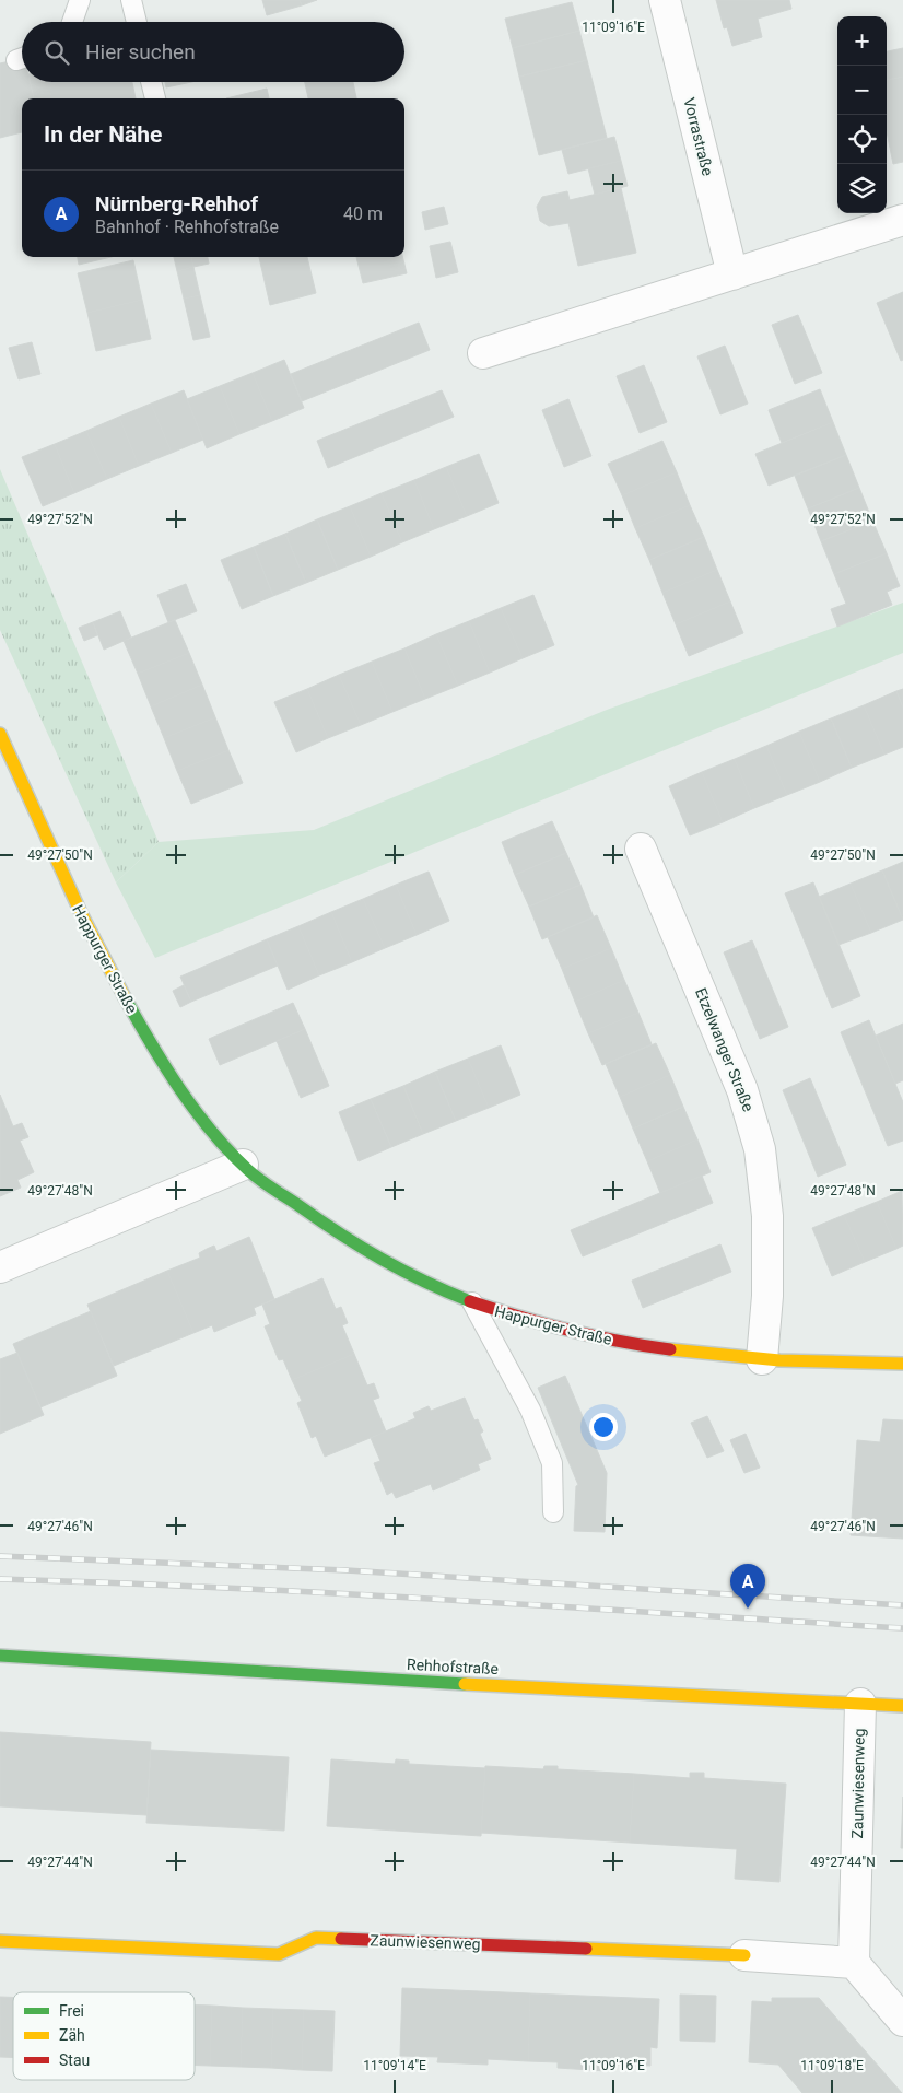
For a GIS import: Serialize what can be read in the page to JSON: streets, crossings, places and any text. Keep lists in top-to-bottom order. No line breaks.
{"streets":{"street":["Vorrastraße","Happurger Straße","Etzelwanger Straße","Rehhofstraße","Zaunwiesenweg"]},"crossings":[["Happurger Straße","Etzelwanger Straße"],["Rehhofstraße","Zaunwiesenweg"]],"legend":["Frei","Zäh","Stau"],"page":{"map_buttons":["+","−"],"search":"Hier suchen","heading":"In der Nähe","list":[{"mark":"A","name":"Nürnberg-Rehhof","note":"Bahnhof · Rehhofstraße","value":"40 m"}],"pins":"A"},"coordinates":["11°09'16\"E","49°27'52\"N","49°27'50\"N","49°27'48\"N","49°27'46\"N","49°27'44\"N","11°09'14\"E","11°09'18\"E"]}
